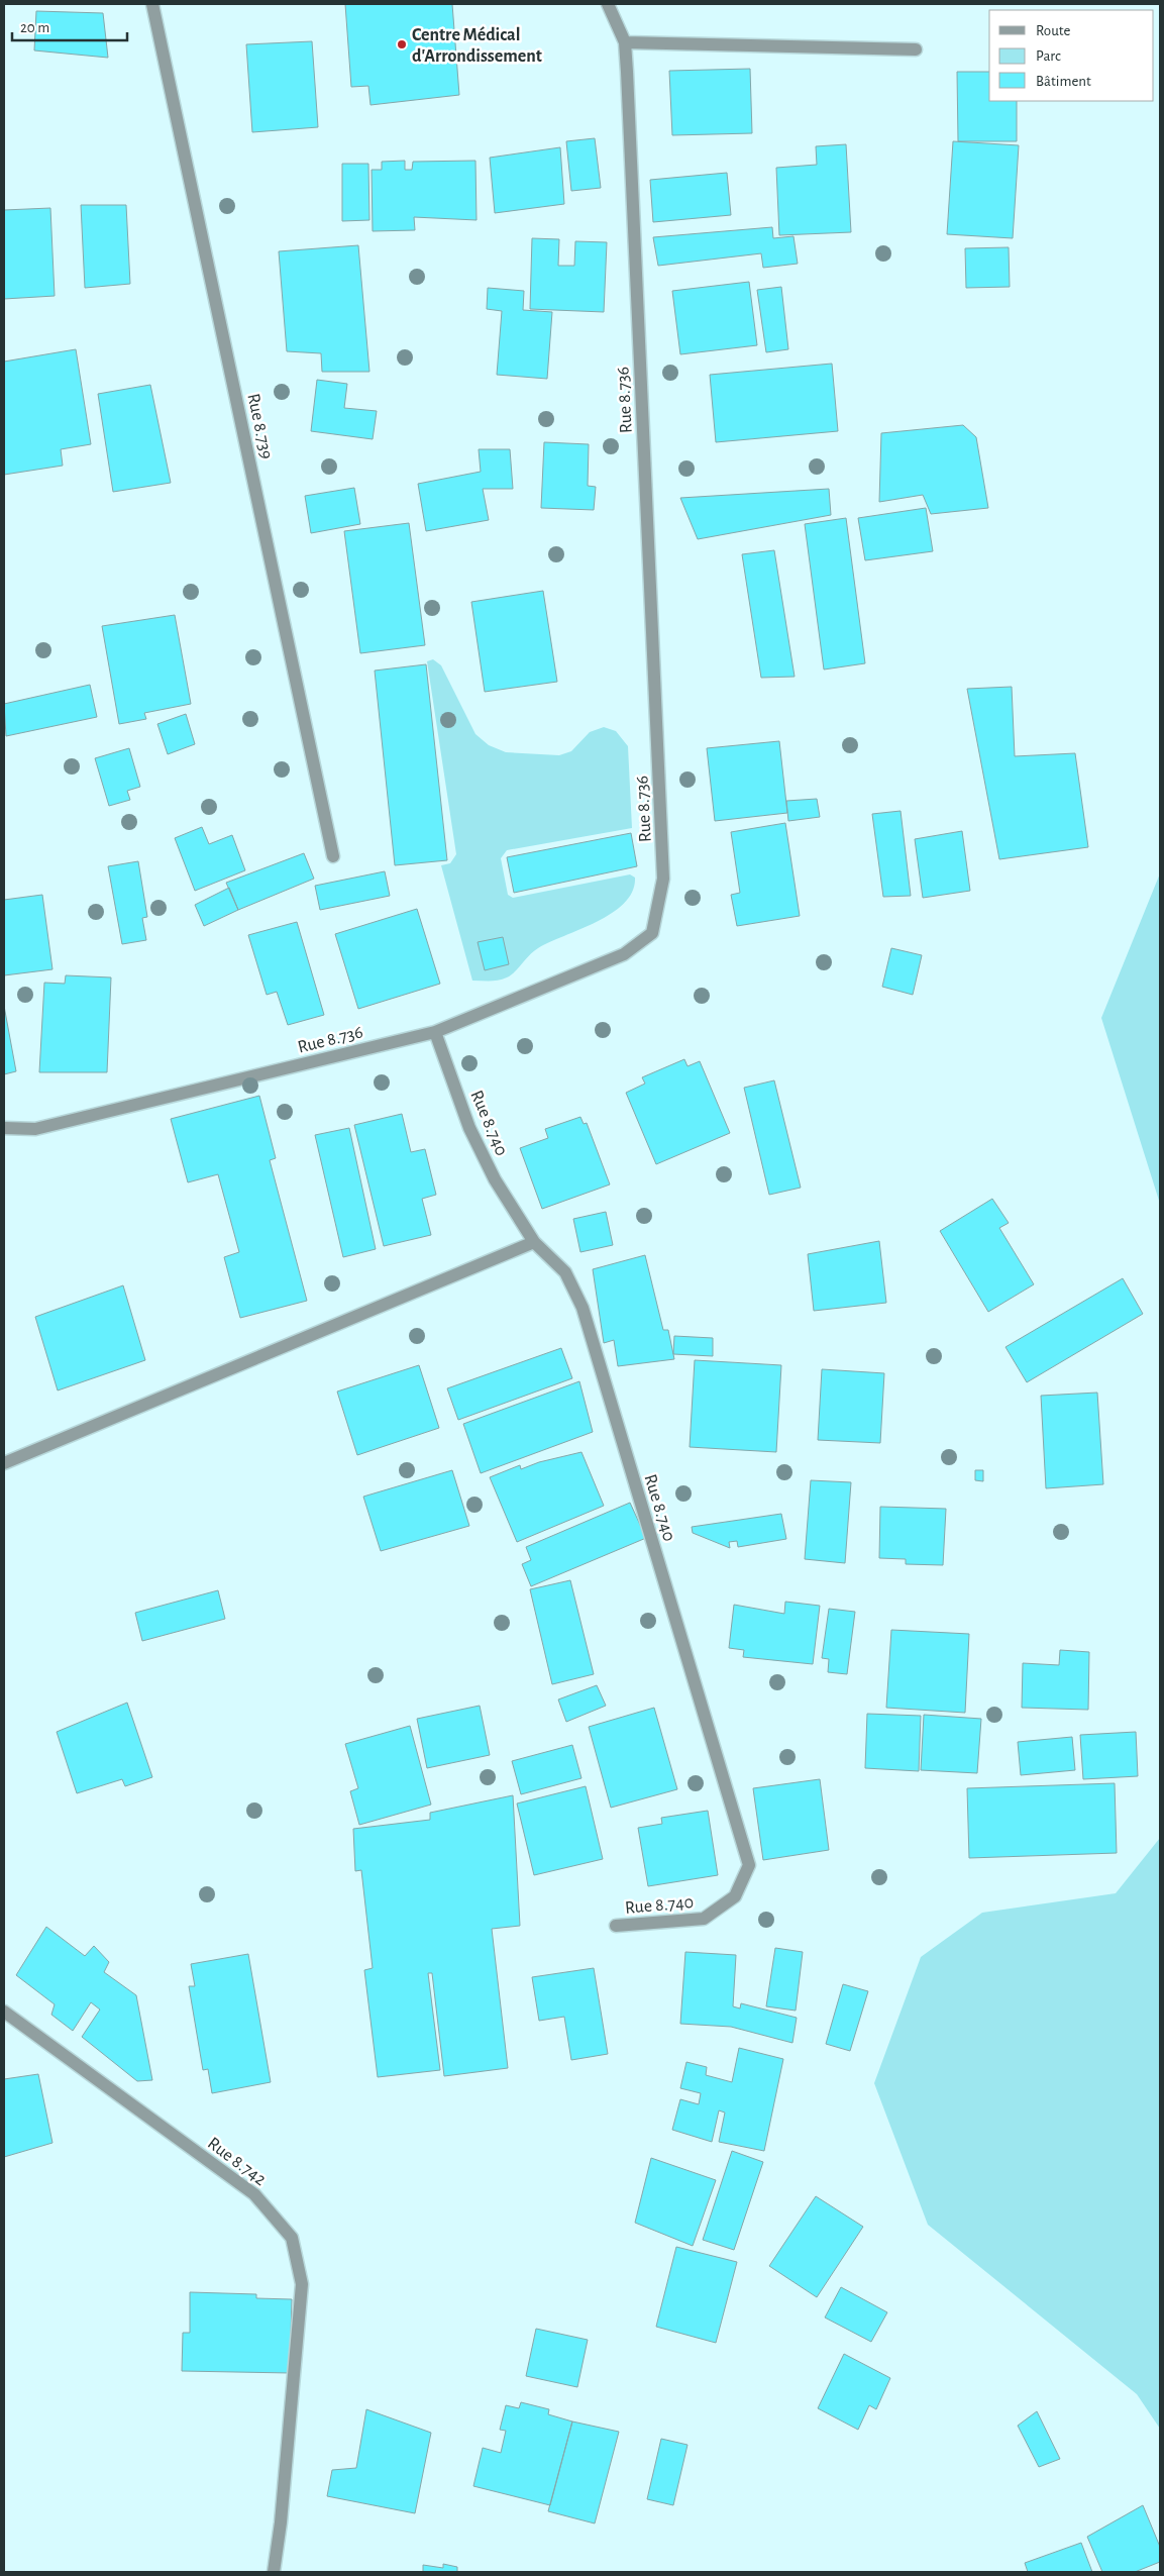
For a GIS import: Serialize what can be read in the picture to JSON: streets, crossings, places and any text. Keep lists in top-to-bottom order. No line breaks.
{"streets":{"street":["Rue 8.736","Rue 8.739","Rue 8.740","Rue 8.742"]},"crossings":[["Rue 8.736","Rue 8.740"]],"places":["Centre Médical d'Arrondissement"],"legend":["Route","Parc","Bâtiment"],"scale_bar":"20 m"}
